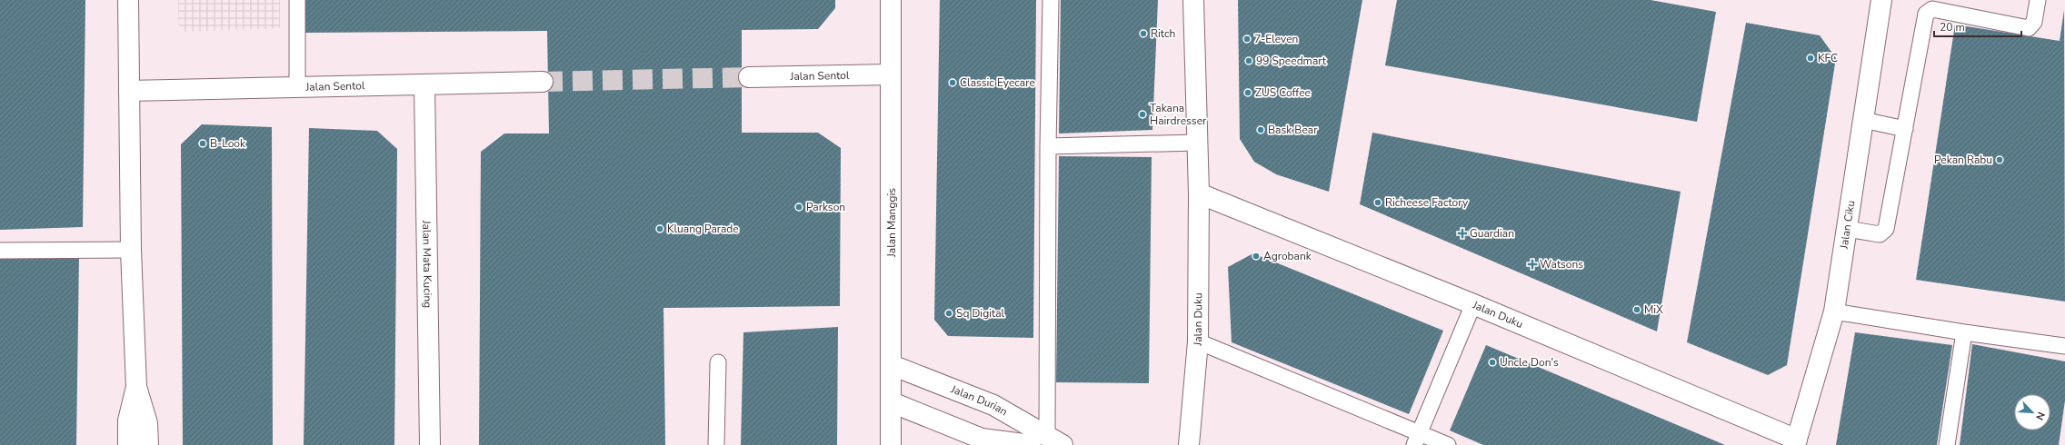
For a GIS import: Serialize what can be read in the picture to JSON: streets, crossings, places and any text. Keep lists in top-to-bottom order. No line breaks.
{"streets":{"street":["Jalan Sentol","Jalan Manggis","Jalan Ciku","Jalan Mata Kucing","Jalan Duku","Jalan Durian"]},"crossings":[["Jalan Sentol","Jalan Manggis"],["Jalan Sentol","Jalan Mata Kucing"],["Jalan Manggis","Jalan Durian"],["Jalan Ciku","Jalan Duku"]],"places":{"other":["Ritch","7-Eleven","KFC","99 Speedmart","Classic Eyecare","ZUS Coffee","Takana Hairdresser","Bask Bear","B-Look","Pekan Rabu","Richeese Factory","Parkson","Kluang Parade","Agrobank","MiX","Sq Digital","Uncle Don's"],"health":["Guardian","Watsons"]},"scale_bar":"20 m","north":"bottom right"}
